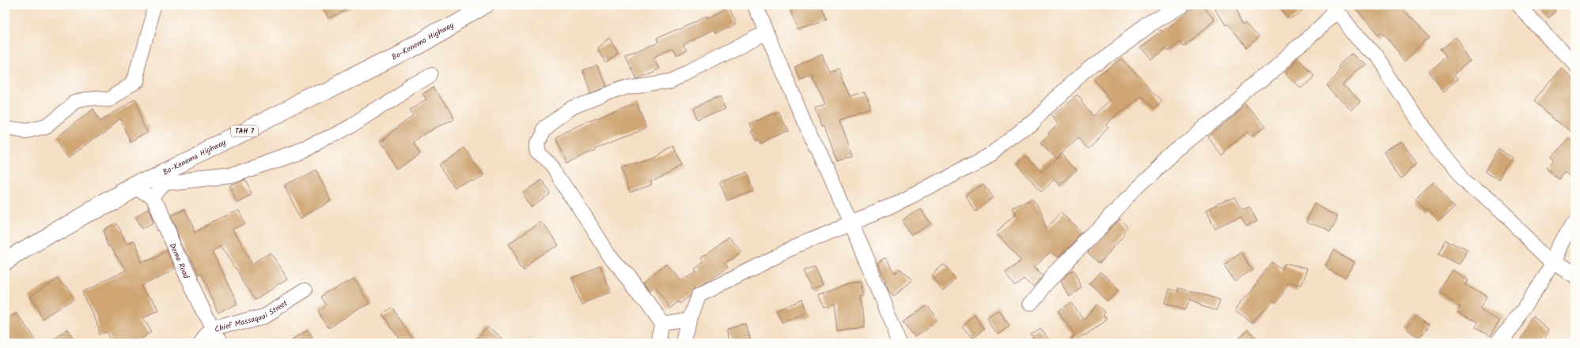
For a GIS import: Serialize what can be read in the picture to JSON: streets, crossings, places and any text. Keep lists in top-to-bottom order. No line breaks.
{"streets":{"highway":["Bo-Kenema Highway","TAH 7"],"street":["Dema Road","Chief Massaquoi Street"]},"crossings":[["Dema Road","Chief Massaquoi Street"]]}
